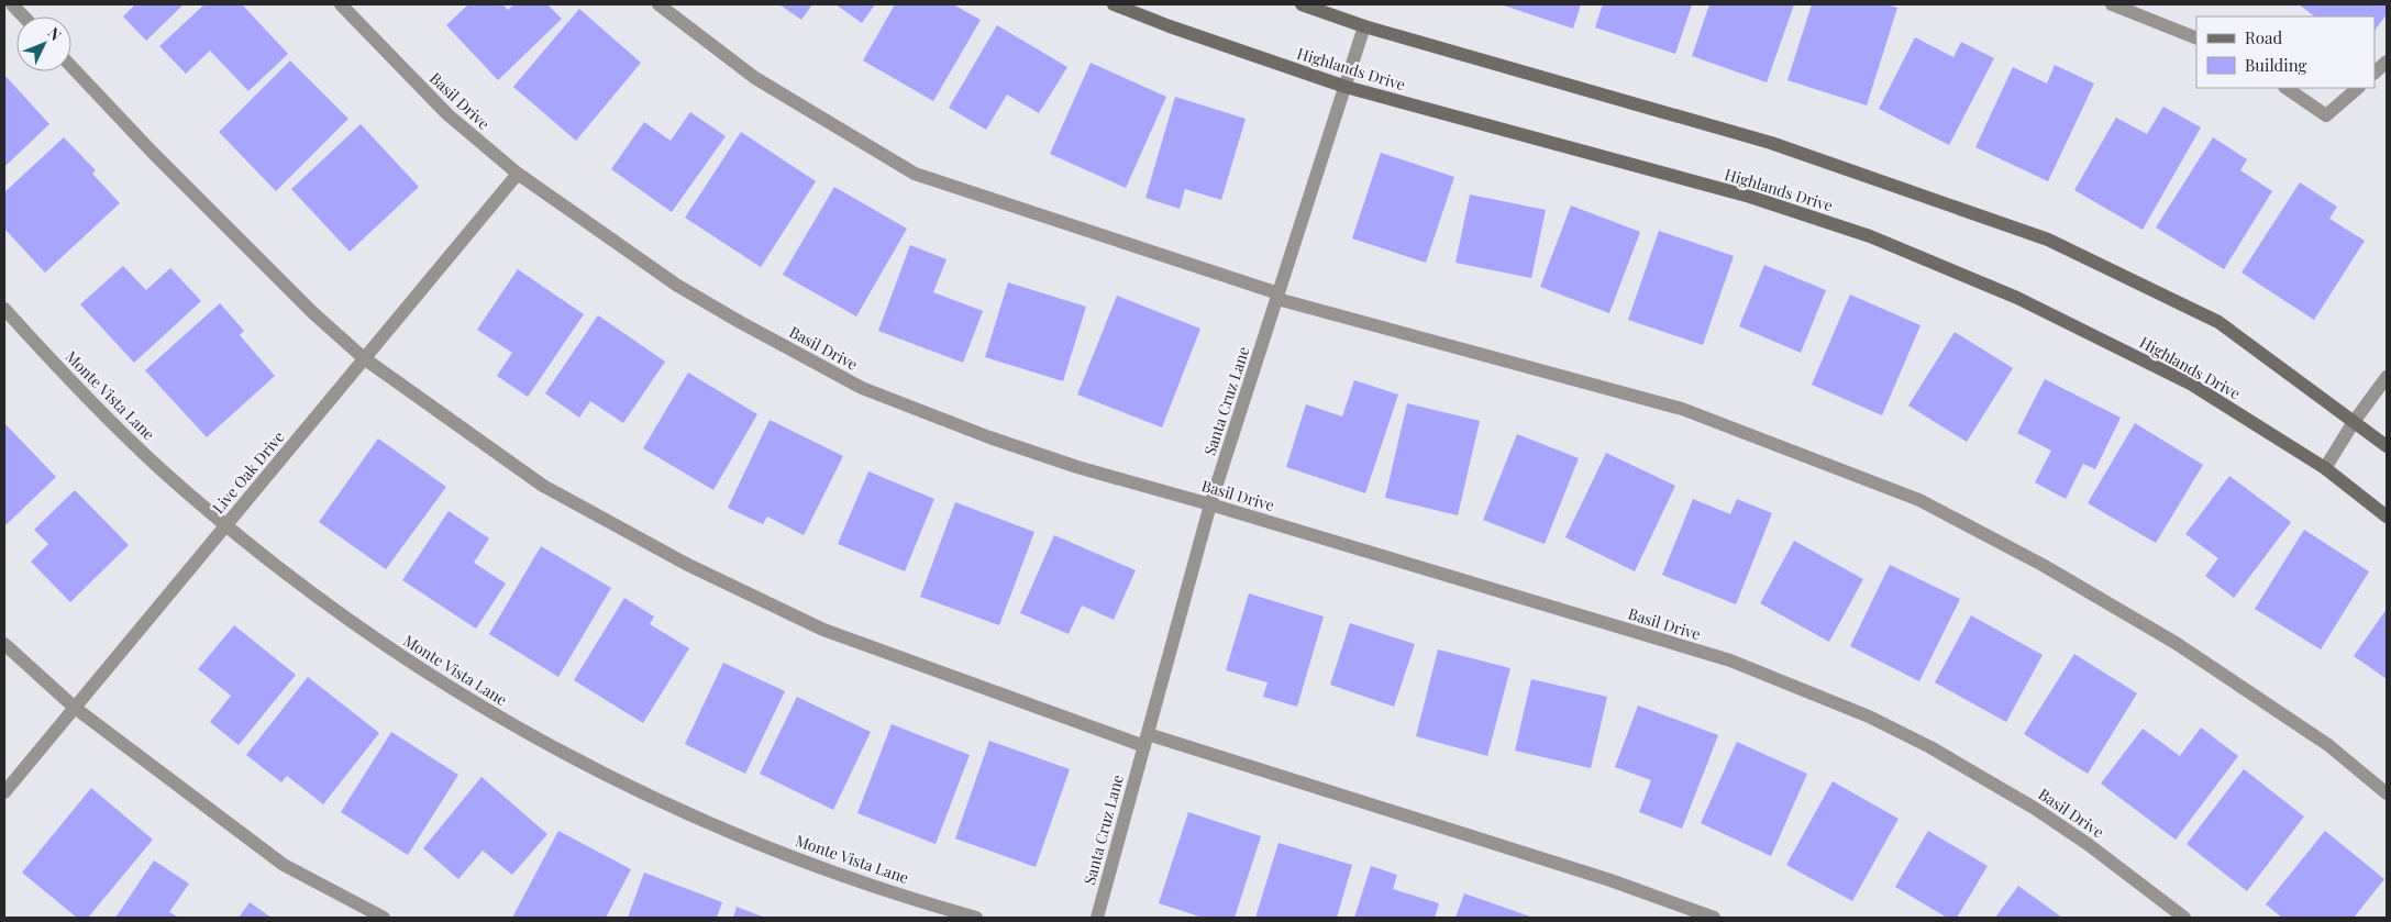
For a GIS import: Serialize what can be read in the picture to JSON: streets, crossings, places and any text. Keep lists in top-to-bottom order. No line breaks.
{"streets":{"street":["Highlands Drive","Basil Drive","Monte Vista Lane","Santa Cruz Lane","Live Oak Drive"]},"crossings":[["Highlands Drive","Santa Cruz Lane"],["Basil Drive","Santa Cruz Lane"],["Basil Drive","Live Oak Drive"],["Monte Vista Lane","Live Oak Drive"]],"legend":["Road","Building"],"north":"top right"}
